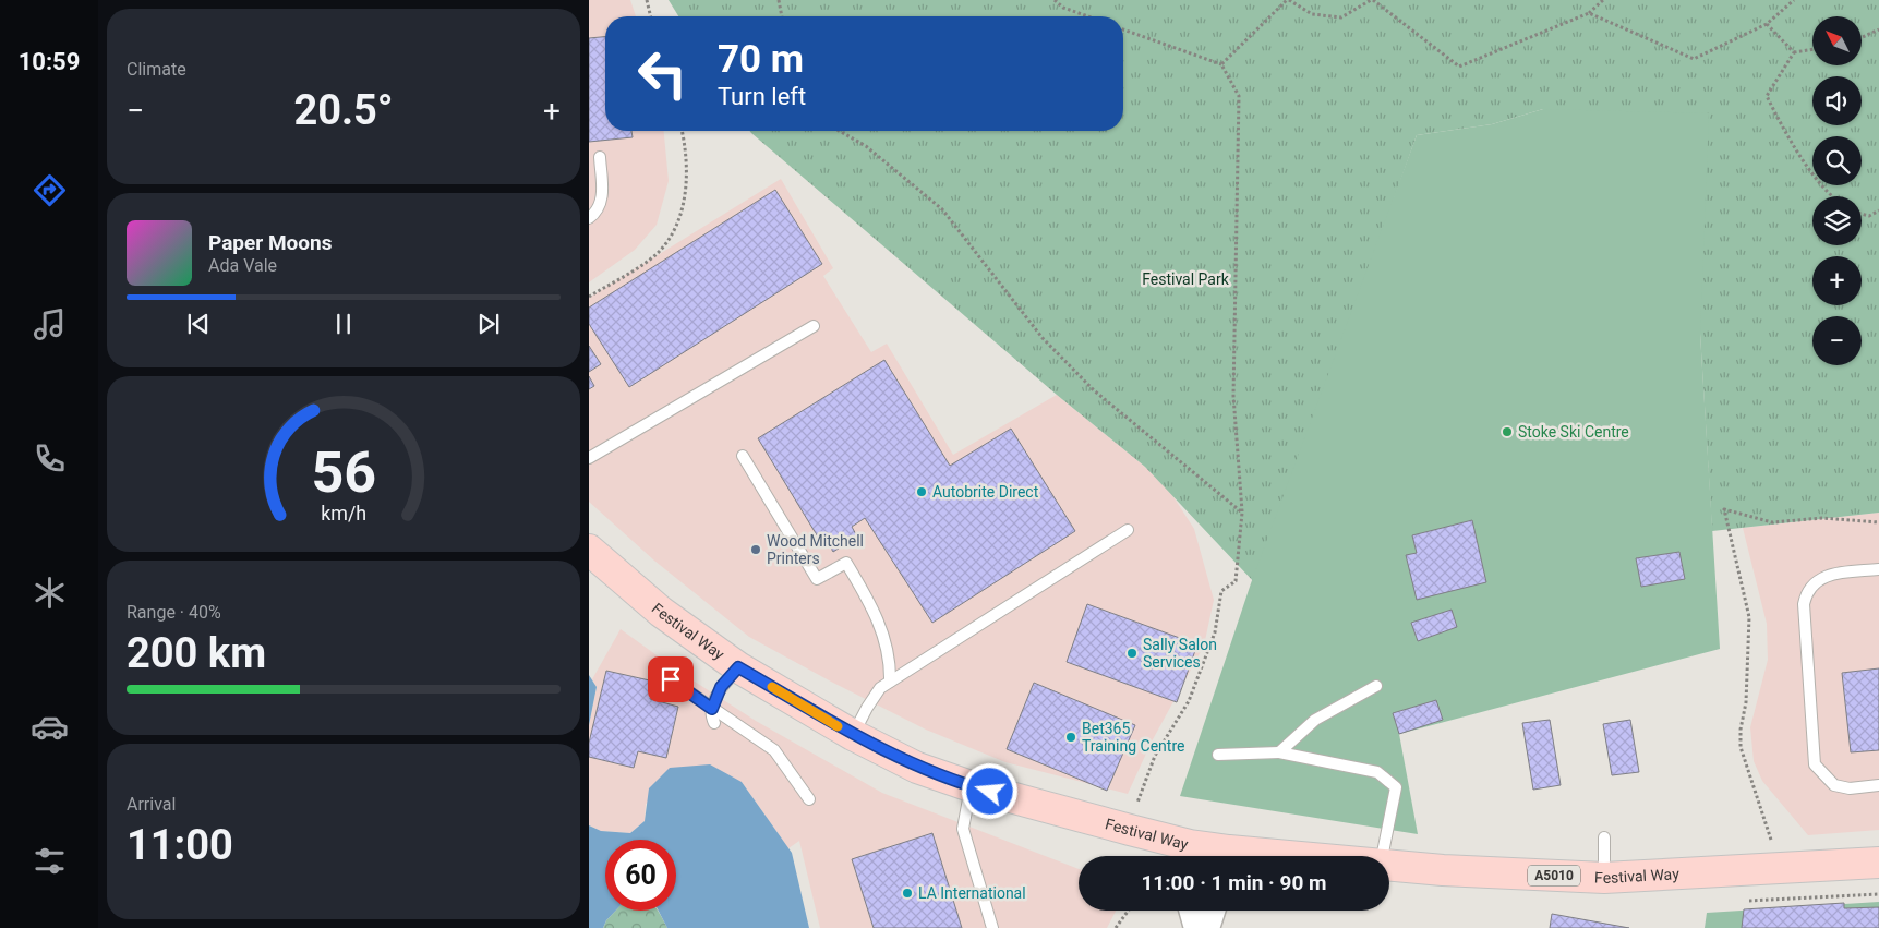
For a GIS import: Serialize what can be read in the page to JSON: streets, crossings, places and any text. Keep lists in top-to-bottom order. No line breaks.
{"streets":{"main road":["Festival Way","A5010"]},"parks":["Festival Park"],"places":["Stoke Ski Centre","Autobrite Direct","Wood Mitchell Printers","Sally Salon Services","Bet365 Training Centre","LA International"],"north":"top left","page":{"tabs":"10:59","tile":["Climate",["Range · 40%","200 km"],["Arrival","11:00"]],"map_buttons":["+","−"],"turn":["70 m","Turn left"],"heat":["−","20.5°","+"],"song":["Paper Moons","Ada Vale"],"limit":"60","trip":"11:00 · 1 min · 90 m","gauge":["56","km/h"]}}
